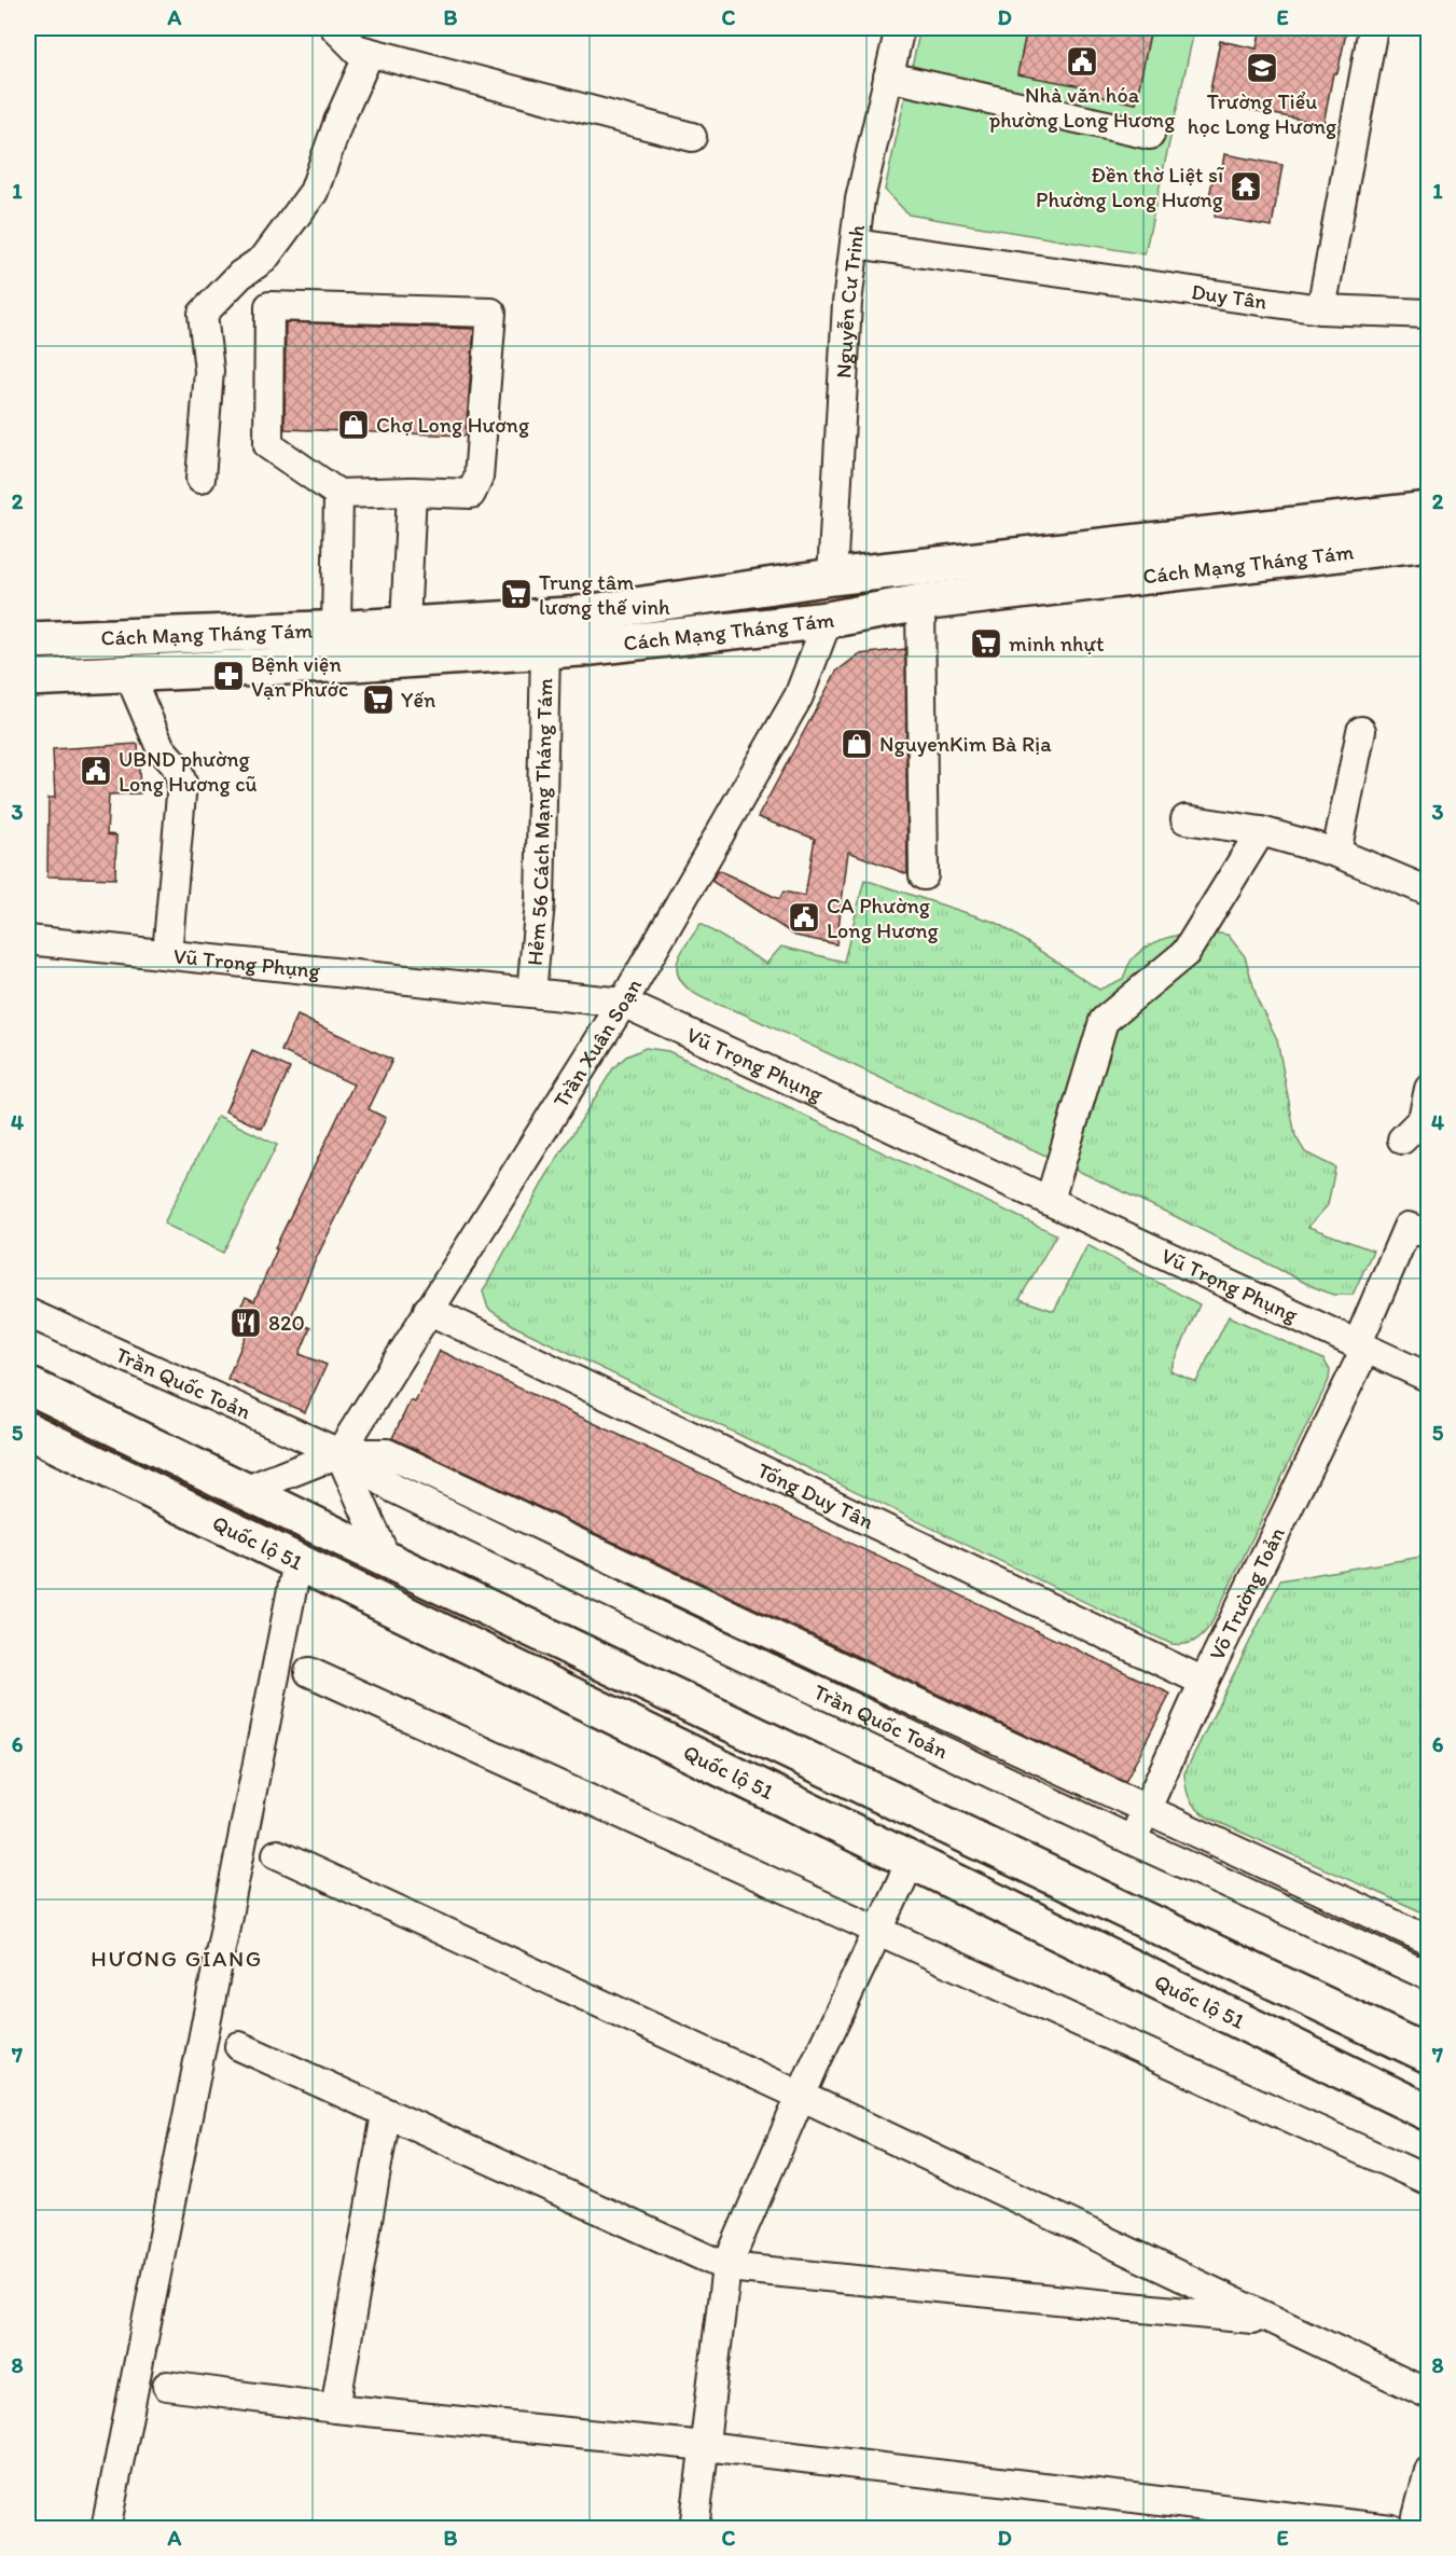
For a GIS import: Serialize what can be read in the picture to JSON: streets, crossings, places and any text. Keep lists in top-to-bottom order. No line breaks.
{"streets":{"main road":["Cách Mạng Tháng Tám","Quốc lộ 51"],"street":["Duy Tân","Nguyễn Cư Trinh","Hẻm 56 Cách Mạng Tháng Tám","Vũ Trọng Phụng","Trần Xuân Soạn","Trần Quốc Toản","Tống Duy Tân","Võ Trường Toản"]},"crossings":[["Duy Tân","Nguyễn Cư Trinh"],["Nguyễn Cư Trinh","Cách Mạng Tháng Tám"],["Cách Mạng Tháng Tám","Hẻm 56 Cách Mạng Tháng Tám"],["Cách Mạng Tháng Tám","Trần Xuân Soạn"],["Hẻm 56 Cách Mạng Tháng Tám","Vũ Trọng Phụng"],["Vũ Trọng Phụng","Trần Xuân Soạn"],["Vũ Trọng Phụng","Võ Trường Toản"],["Trần Xuân Soạn","Trần Quốc Toản"],["Trần Xuân Soạn","Tống Duy Tân"],["Trần Quốc Toản","Võ Trường Toản"],["Tống Duy Tân","Võ Trường Toản"]],"districts":["HƯƠNG GIANG"],"places":{"public building":["Nhà văn hóa phường Long Hương","UBND phường Long Hương cũ","CA Phường Long Hương"],"school or university":["Trường Tiểu học Long Hương"],"temple":["Đền thờ Liệt sĩ Phường Long Hương"],"shop":["Chợ Long Hương","NguyenKim Bà Rịa"],"supermarket":["Trung tâm lương thế vinh","minh nhựt","Yến"],"pharmacy":["Bệnh viện Vạn Phước"],"restaurant":["820"]},"grid":{"columns":["A","B","C","D","E"],"rows":["1","2","3","4","5","6","7","8"]}}
